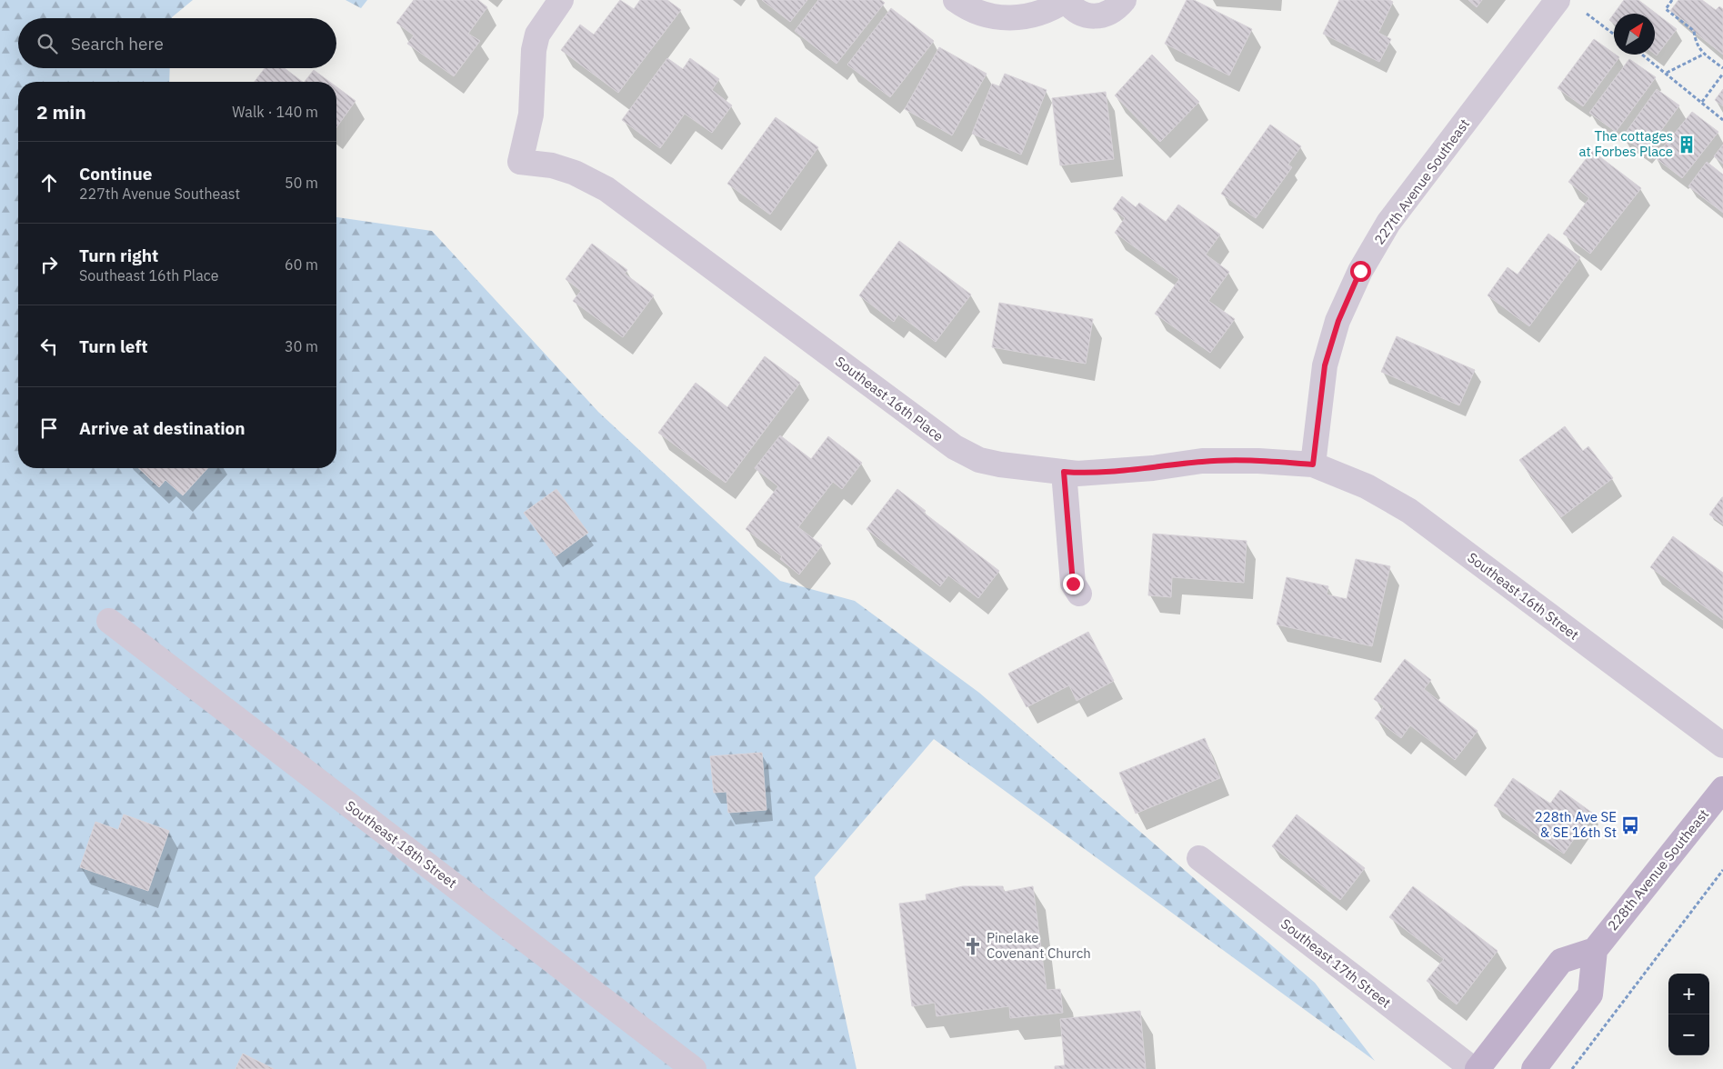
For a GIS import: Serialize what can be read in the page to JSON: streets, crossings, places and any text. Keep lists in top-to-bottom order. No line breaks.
{"streets":{"main road":["228th Avenue Southeast"],"street":["227th Avenue Southeast","Southeast 16th Place","Southeast 16th Street","Southeast 18th Street","Southeast 17th Street"]},"crossings":[["227th Avenue Southeast","Southeast 16th Place"],["227th Avenue Southeast","Southeast 16th Street"],["Southeast 16th Place","Southeast 16th Street"]],"places":{"building":["The cottages at Forbes Place"],"bus stop":["228th Ave SE & SE 16th St"],"church":["Pinelake Covenant Church"]},"north":"top right","page":{"search":"Search here","heading":["2 min","Walk · 140 m"],"list":[["Continue","227th Avenue Southeast","50 m"],["Turn right","Southeast 16th Place","60 m"],["Turn left","30 m"],"Arrive at destination"],"map_buttons":["+","−"]}}
